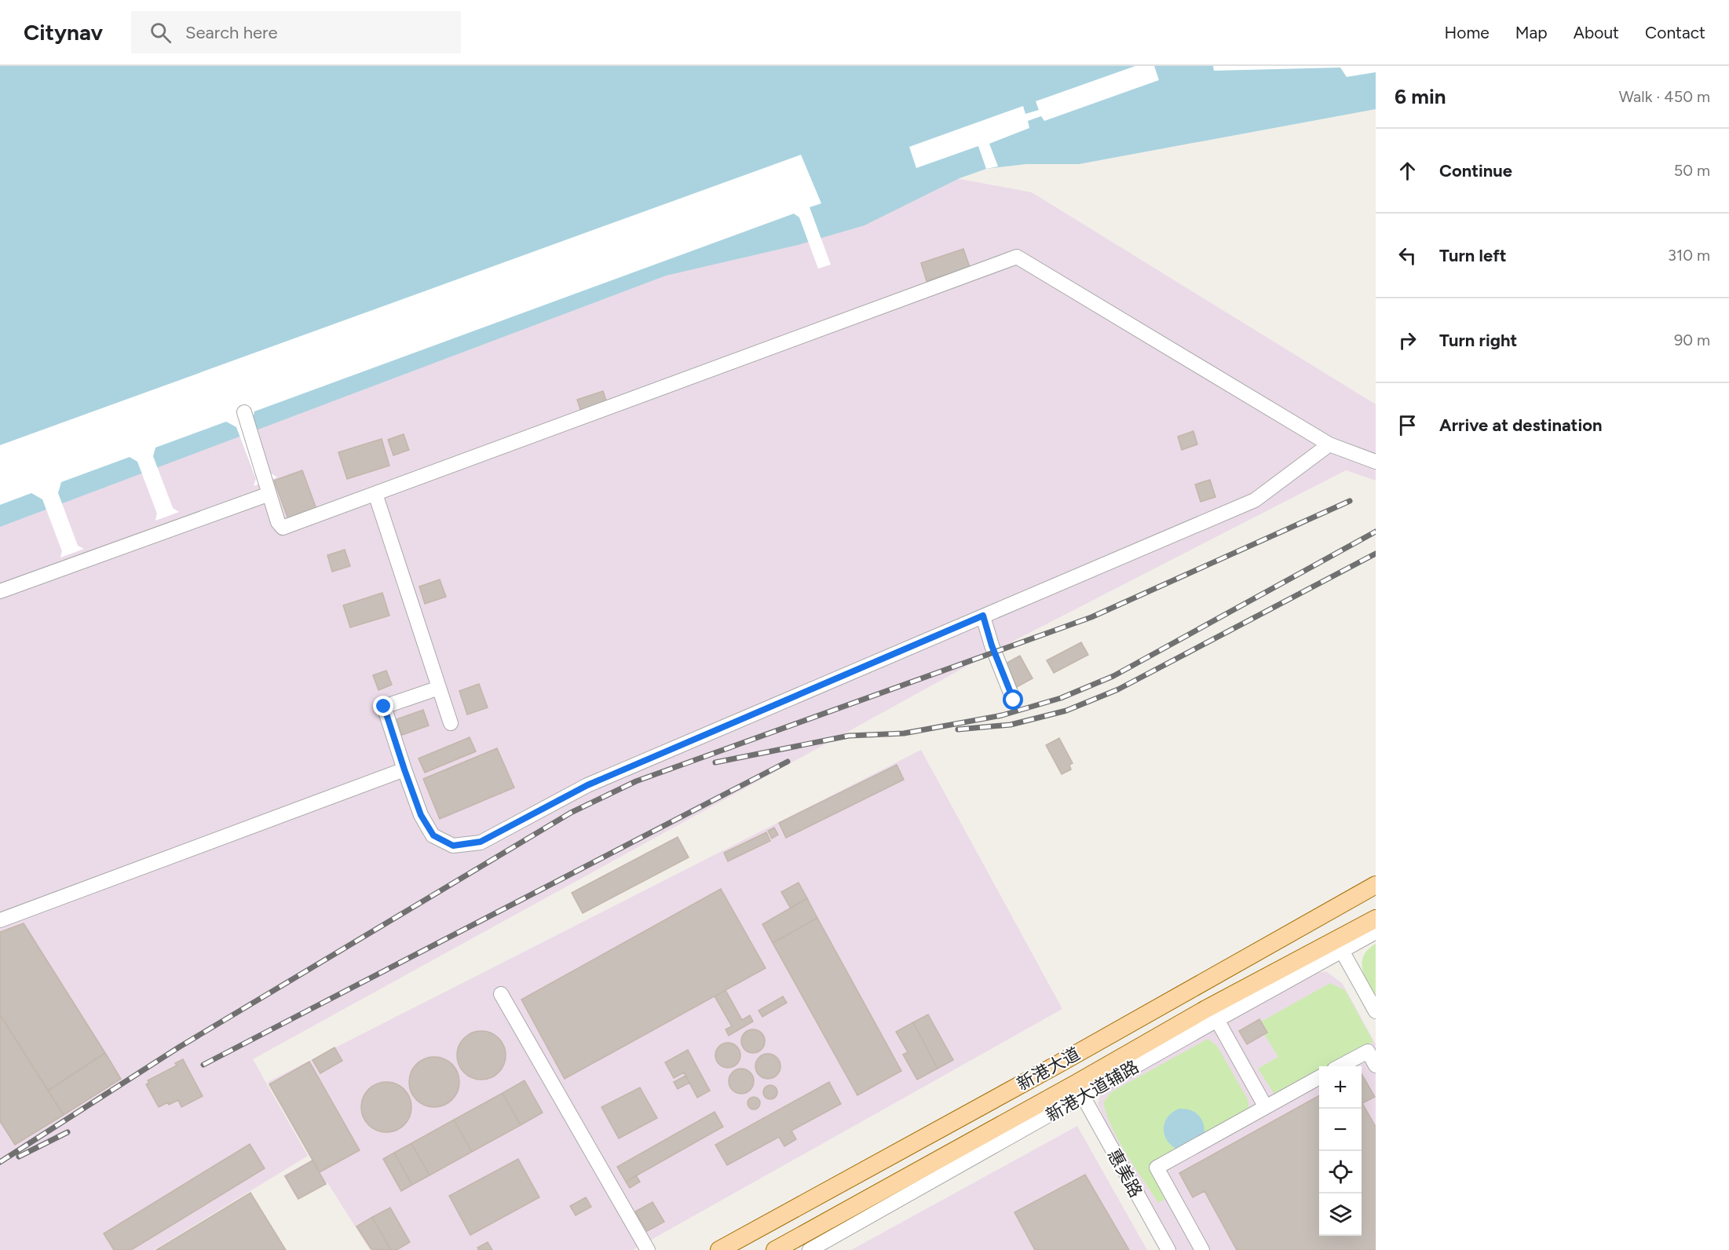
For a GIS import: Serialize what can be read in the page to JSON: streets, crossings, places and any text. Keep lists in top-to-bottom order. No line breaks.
{"streets":{"main road":["新港大道"],"street":["新港大道辅路","惠美路"]},"crossings":[["新港大道辅路","惠美路"]],"page":{"header":"Citynav","search":"Search here","nav":["Home","Map","About","Contact"],"heading":["6 min","Walk · 450 m"],"list":[["Continue","50 m"],["Turn left","310 m"],["Turn right","90 m"],"Arrive at destination"],"map_buttons":["+","−"]}}
